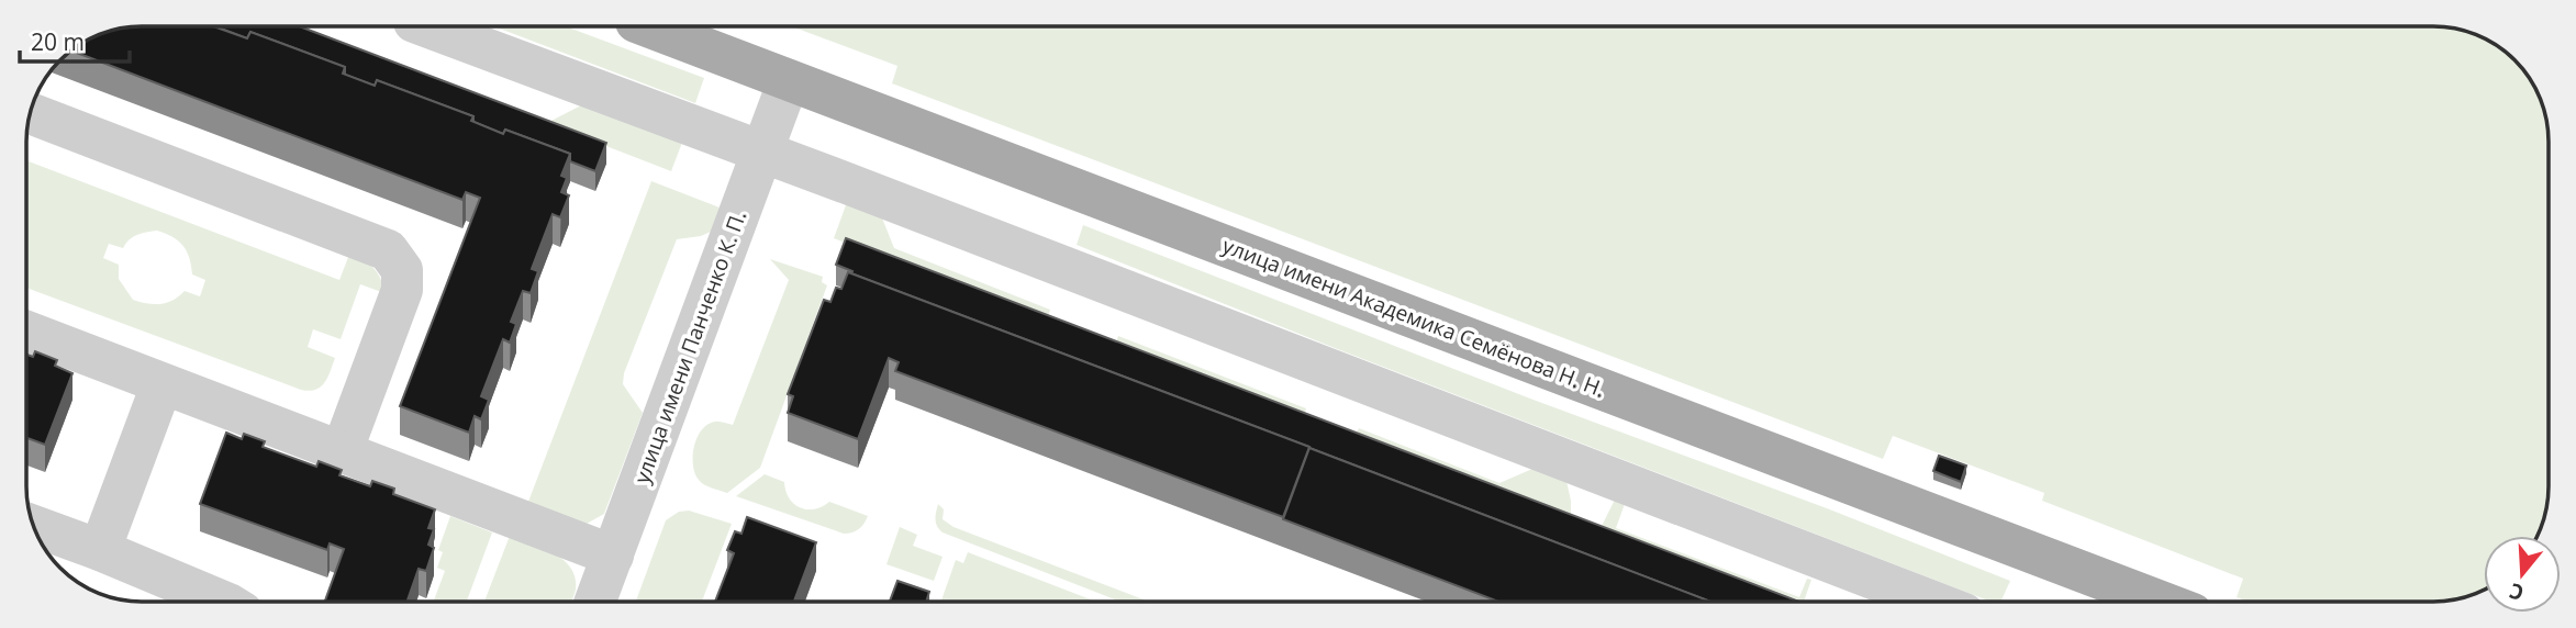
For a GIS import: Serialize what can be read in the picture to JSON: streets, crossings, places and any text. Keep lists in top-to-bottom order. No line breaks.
{"streets":{"main road":["улица имени Академика Семёнова Н. Н."],"street":["улица имени Панченко К. П."]},"crossings":[["улица имени Академика Семёнова Н. Н.","улица имени Панченко К. П."]],"scale_bar":"20 m","north":"bottom"}
